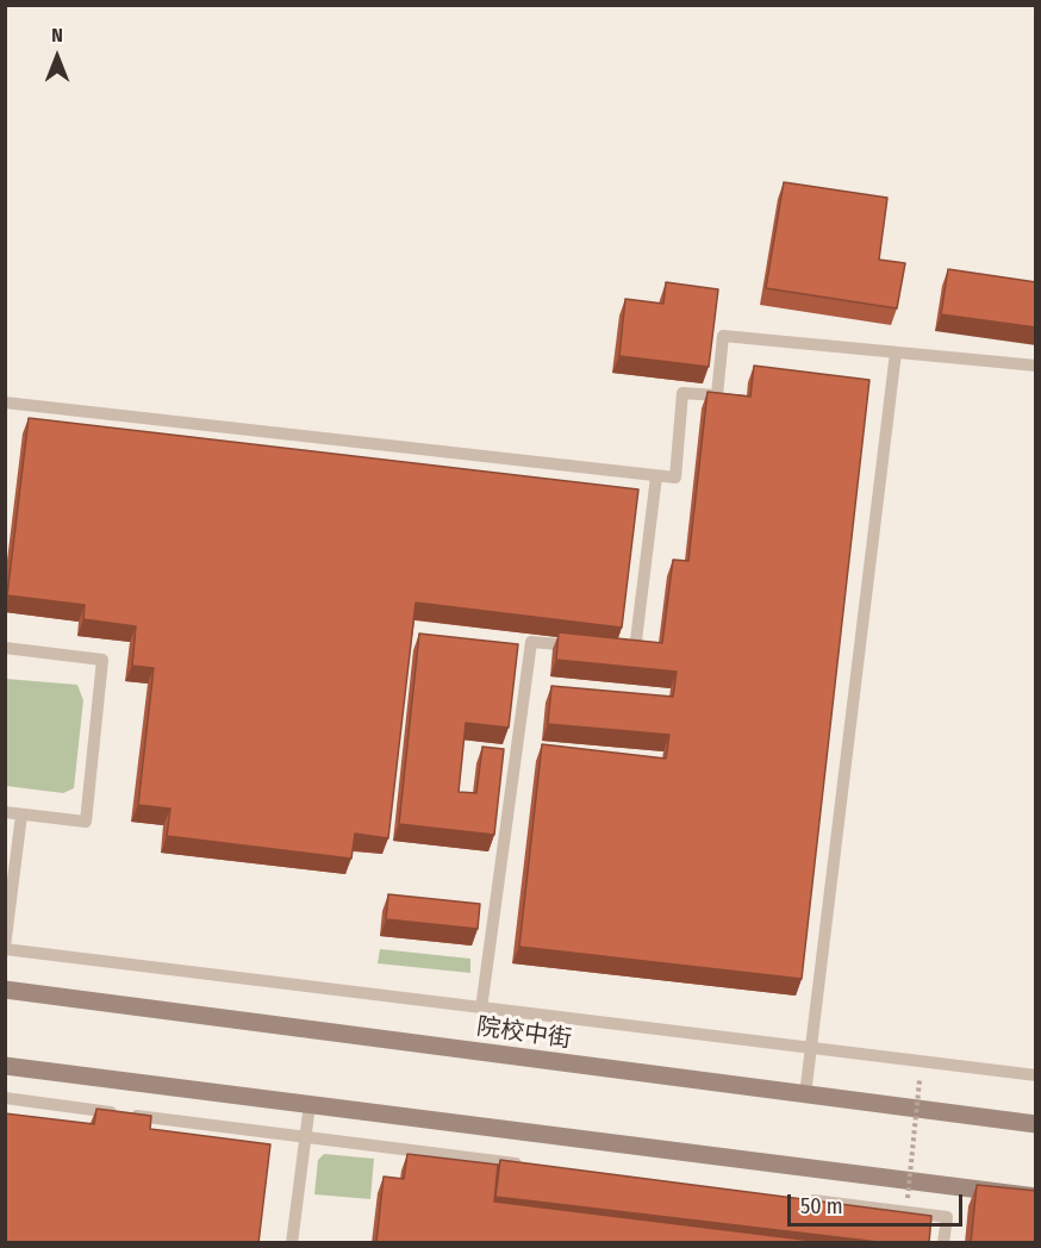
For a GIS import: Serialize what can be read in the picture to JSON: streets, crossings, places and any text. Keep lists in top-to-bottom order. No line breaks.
{"streets":{"main road":["院校中街"]},"scale_bar":"50 m","north":"top"}
